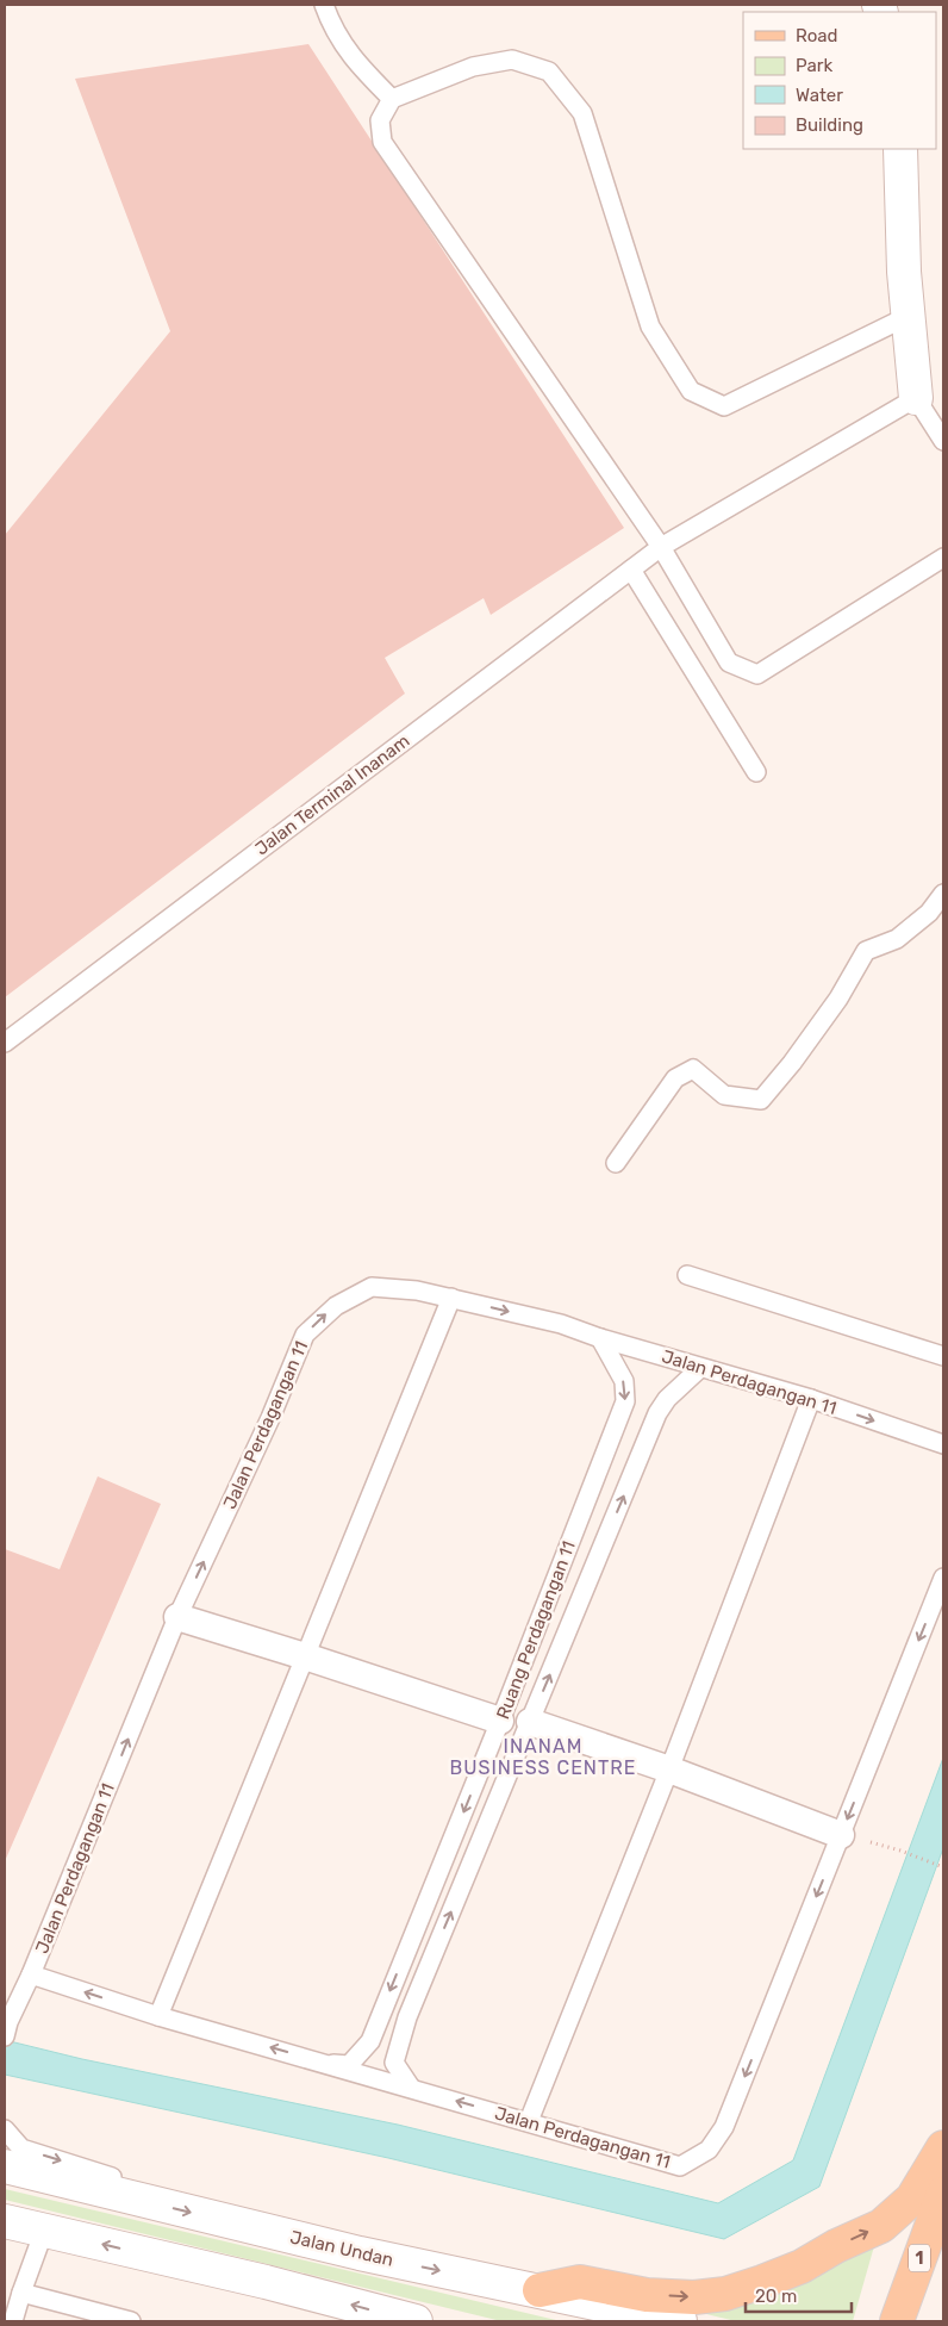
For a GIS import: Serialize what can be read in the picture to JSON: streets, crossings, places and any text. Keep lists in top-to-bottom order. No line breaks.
{"streets":{"main road":["1"],"street":["Jalan Undan"],"lane":["Jalan Terminal Inanam","Jalan Perdagangan 11","Ruang Perdagangan 11"]},"crossings":[["Jalan Perdagangan 11","Ruang Perdagangan 11"]],"districts":["INANAM BUSINESS CENTRE"],"legend":["Road","Park","Water","Building"],"scale_bar":"20 m"}
